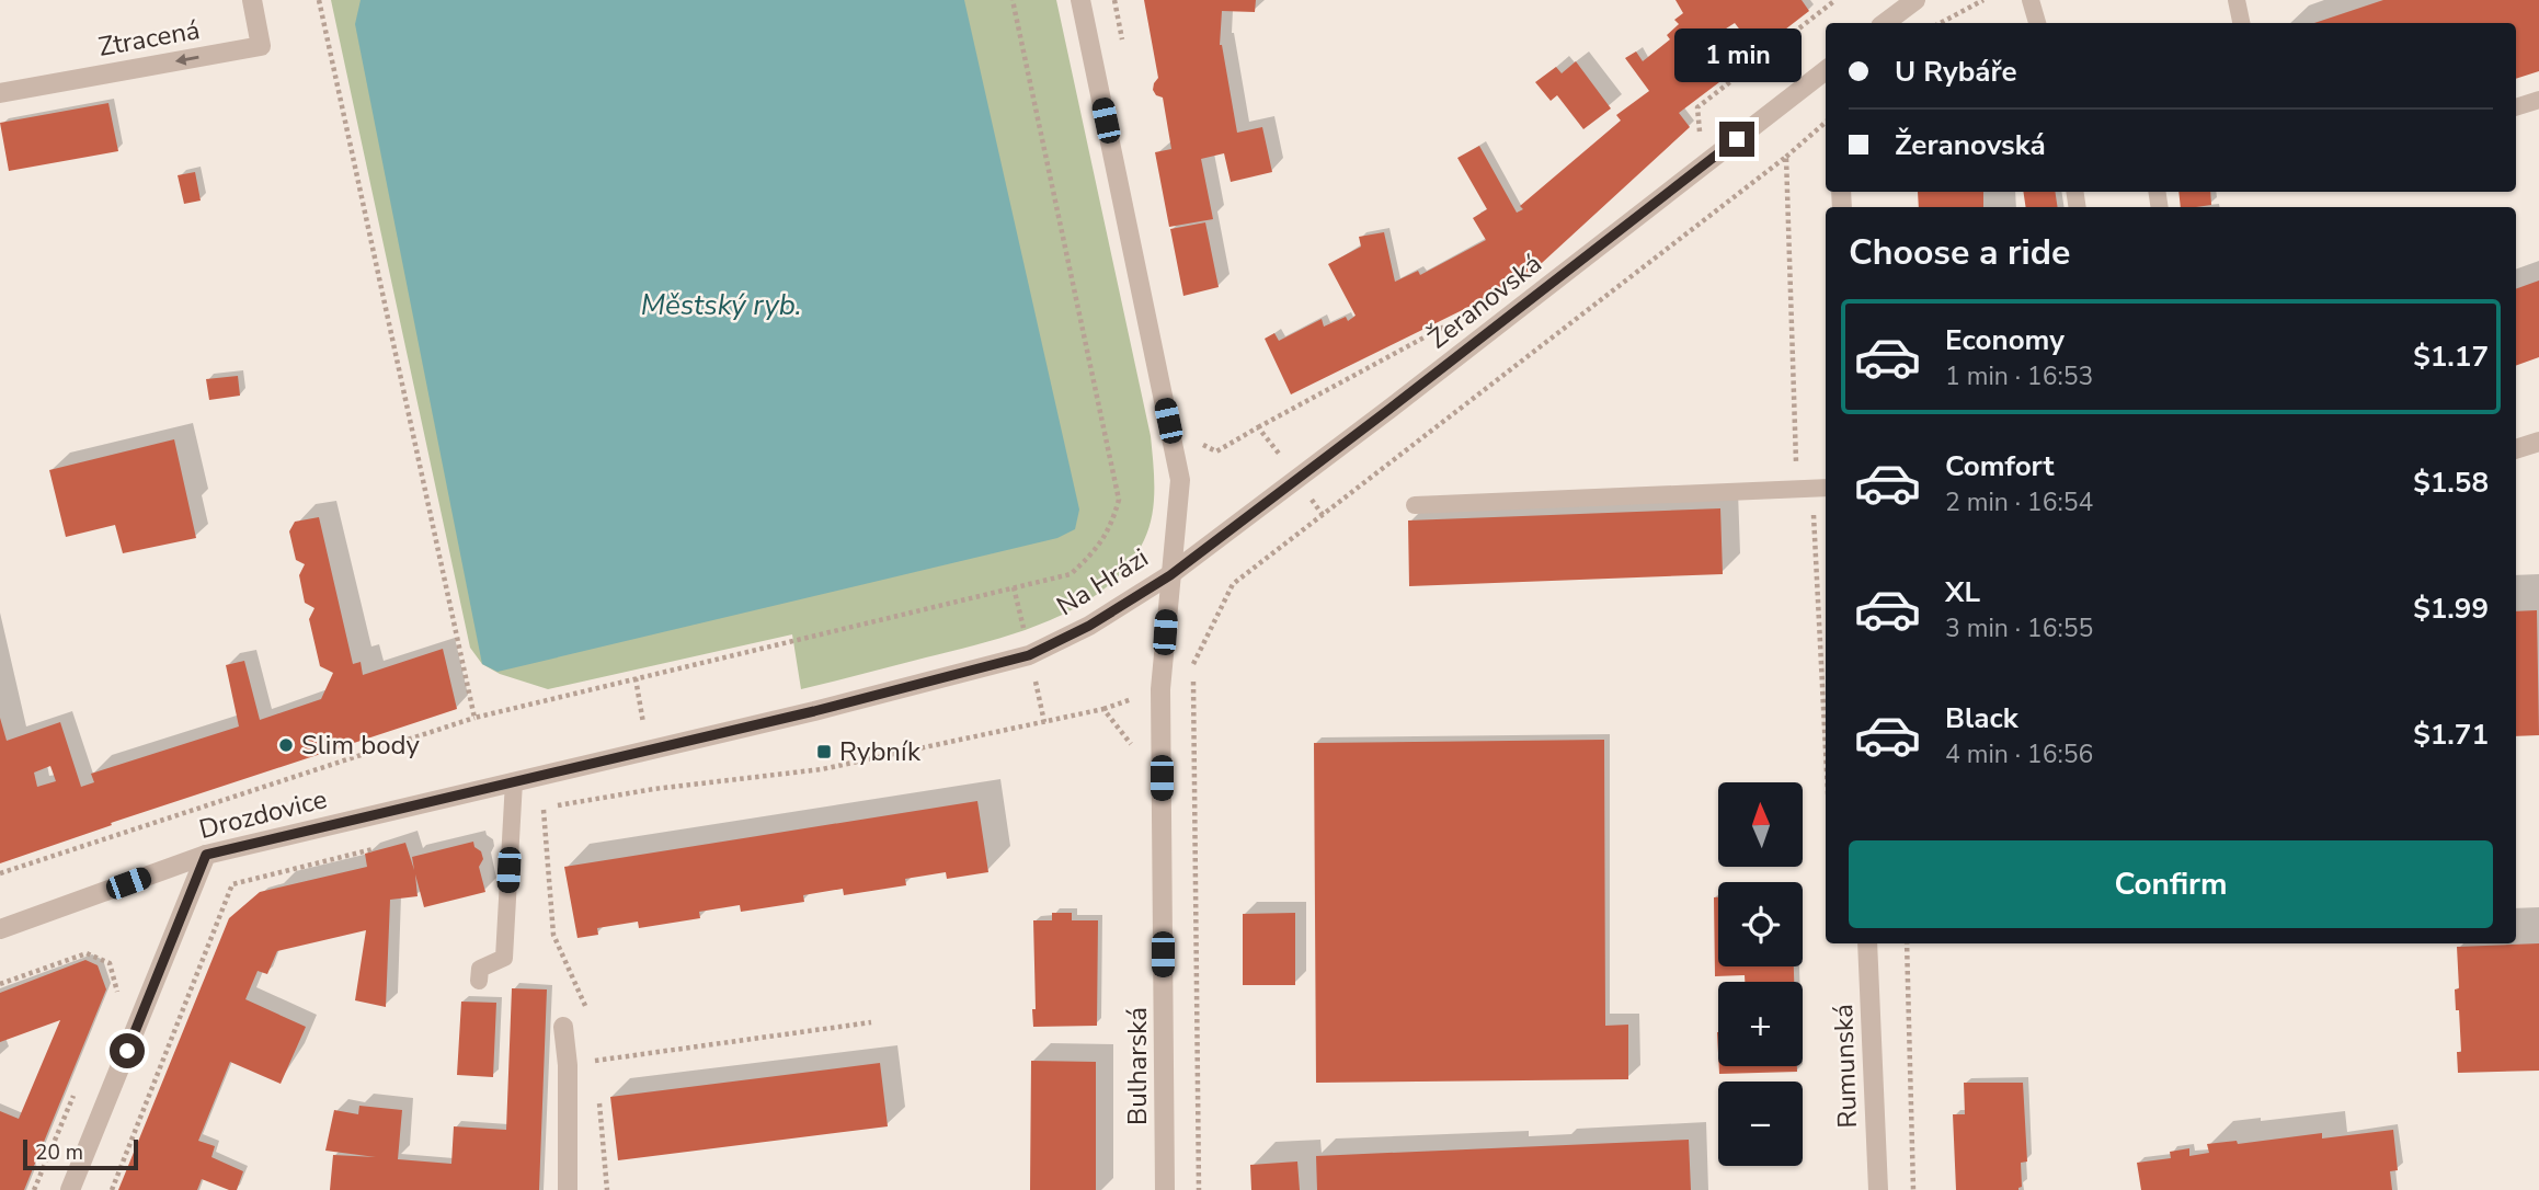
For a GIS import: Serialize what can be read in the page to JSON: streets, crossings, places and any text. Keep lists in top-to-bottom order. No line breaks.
{"streets":{"street":["Ztracená","Žeranovská","Na Hrázi","Drozdovice","Bulharská","Rumunská"]},"crossings":[["Žeranovská","Na Hrázi"],["Žeranovská","Bulharská"],["Na Hrázi","Drozdovice"],["Na Hrázi","Bulharská"]],"one_way":["Ztracená"],"water":["Městský ryb."],"places":{"other":["Slim body"],"transit":["Rybník"]},"scale_bar":"20 m","north":"top","page":{"banner":["U Rybáře","Žeranovská"],"bubble":"1 min","heading":"Choose a ride","list":[{"name":"Economy","note":"1 min · 16:53","value":"$1.17"},{"name":"Comfort","note":"2 min · 16:54","value":"$1.58"},{"name":"XL","note":"3 min · 16:55","value":"$1.99"},{"name":"Black","note":"4 min · 16:56","value":"$1.71"}],"map_buttons":["+","−"],"buttons":"Confirm","scale":"20 m"}}
